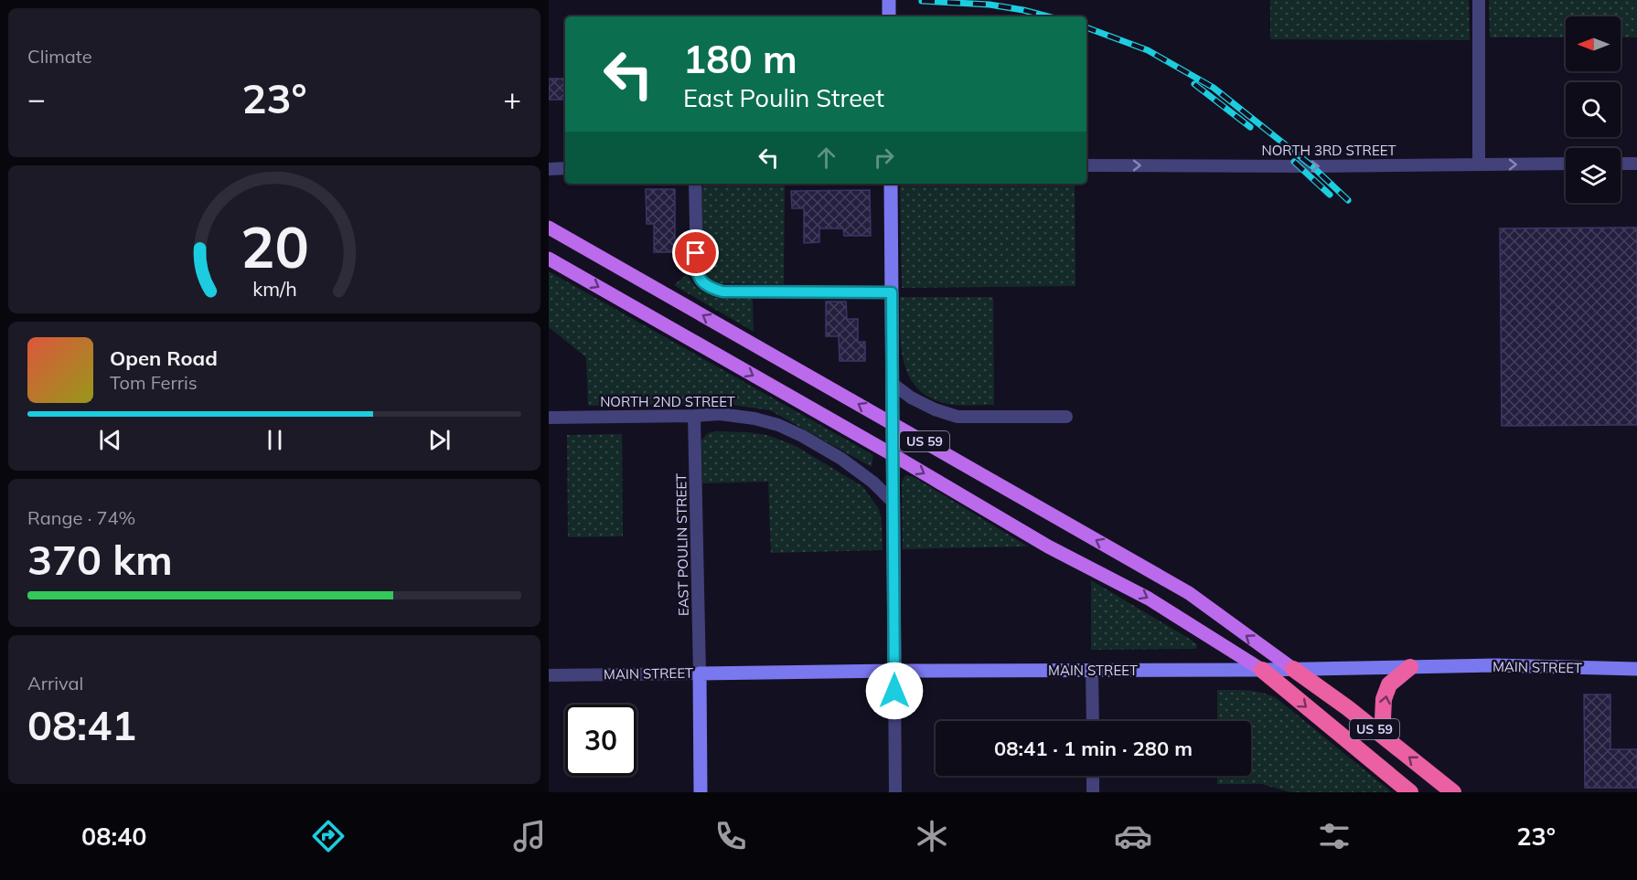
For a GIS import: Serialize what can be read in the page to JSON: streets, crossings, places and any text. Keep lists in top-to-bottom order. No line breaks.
{"streets":{"highway":["US 59"],"street":["NORTH 3RD STREET","NORTH 2ND STREET","EAST POULIN STREET","MAIN STREET"]},"crossings":[["NORTH 2ND STREET","EAST POULIN STREET"],["US 59","MAIN STREET"],["EAST POULIN STREET","MAIN STREET"]],"one_way":["NORTH 3RD STREET"],"north":"left","page":{"tile":["Climate",["Range · 74%","370 km"],["Arrival","08:41"]],"turn":["180 m","East Poulin Street"],"heat":["−","23°","+"],"song":["Open Road","Tom Ferris"],"limit":"30","trip":"08:41 · 1 min · 280 m","tabs":["08:40","23°"],"gauge":["20","km/h"]}}
